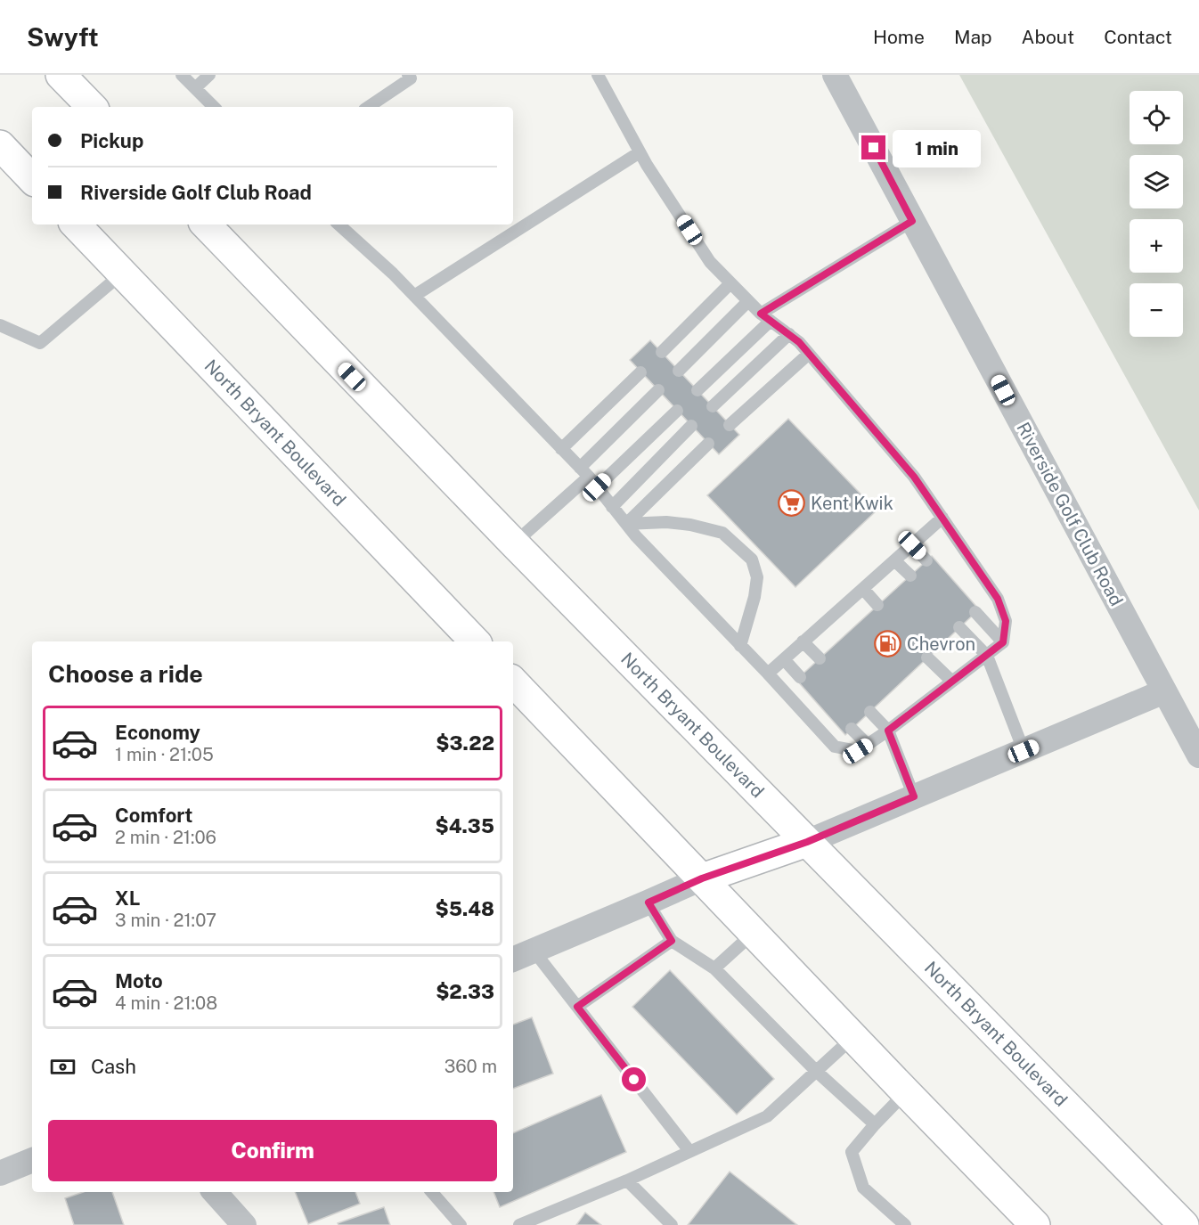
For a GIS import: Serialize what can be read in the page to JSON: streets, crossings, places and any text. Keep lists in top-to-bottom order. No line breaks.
{"streets":{"highway":["North Bryant Boulevard"],"street":["Riverside Golf Club Road"]},"places":{"supermarket":["Kent Kwik"],"fuel station":["Chevron"]},"page":{"header":"Swyft","nav":["Home","Map","About","Contact"],"map_buttons":["+","−"],"banner":["Pickup","Riverside Golf Club Road"],"bubble":"1 min","heading":"Choose a ride","list":[{"name":"Economy","note":"1 min · 21:05","value":"$3.22"},{"name":"Comfort","note":"2 min · 21:06","value":"$4.35"},{"name":"XL","note":"3 min · 21:07","value":"$5.48"},{"name":"Moto","note":"4 min · 21:08","value":"$2.33"}],"pay":["Cash","360 m"],"buttons":"Confirm"}}
